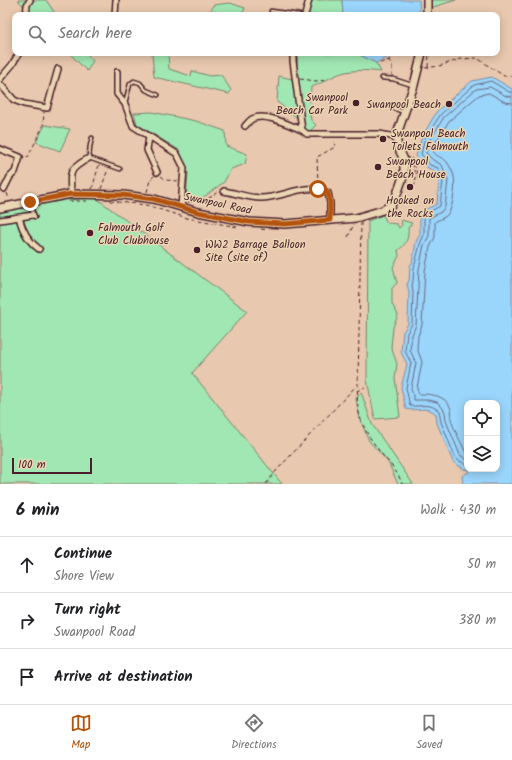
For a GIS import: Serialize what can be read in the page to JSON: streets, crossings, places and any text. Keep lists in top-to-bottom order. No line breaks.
{"streets":{"street":["Swanpool Road"]},"places":["Swanpool Beach Car Park","Swanpool Beach","Swanpool Beach Toilets Falmouth","Swanpool Beach House","Hooked on the Rocks","Falmouth Golf Club Clubhouse","WW2 Barrage Balloon Site (site of)"],"scale_bar":"100 m","page":{"search":"Search here","scale":"100 m","heading":["6 min","Walk · 430 m"],"list":[["Continue","Shore View","50 m"],["Turn right","Swanpool Road","380 m"],"Arrive at destination"],"nav":["Map","Directions","Saved"]}}
